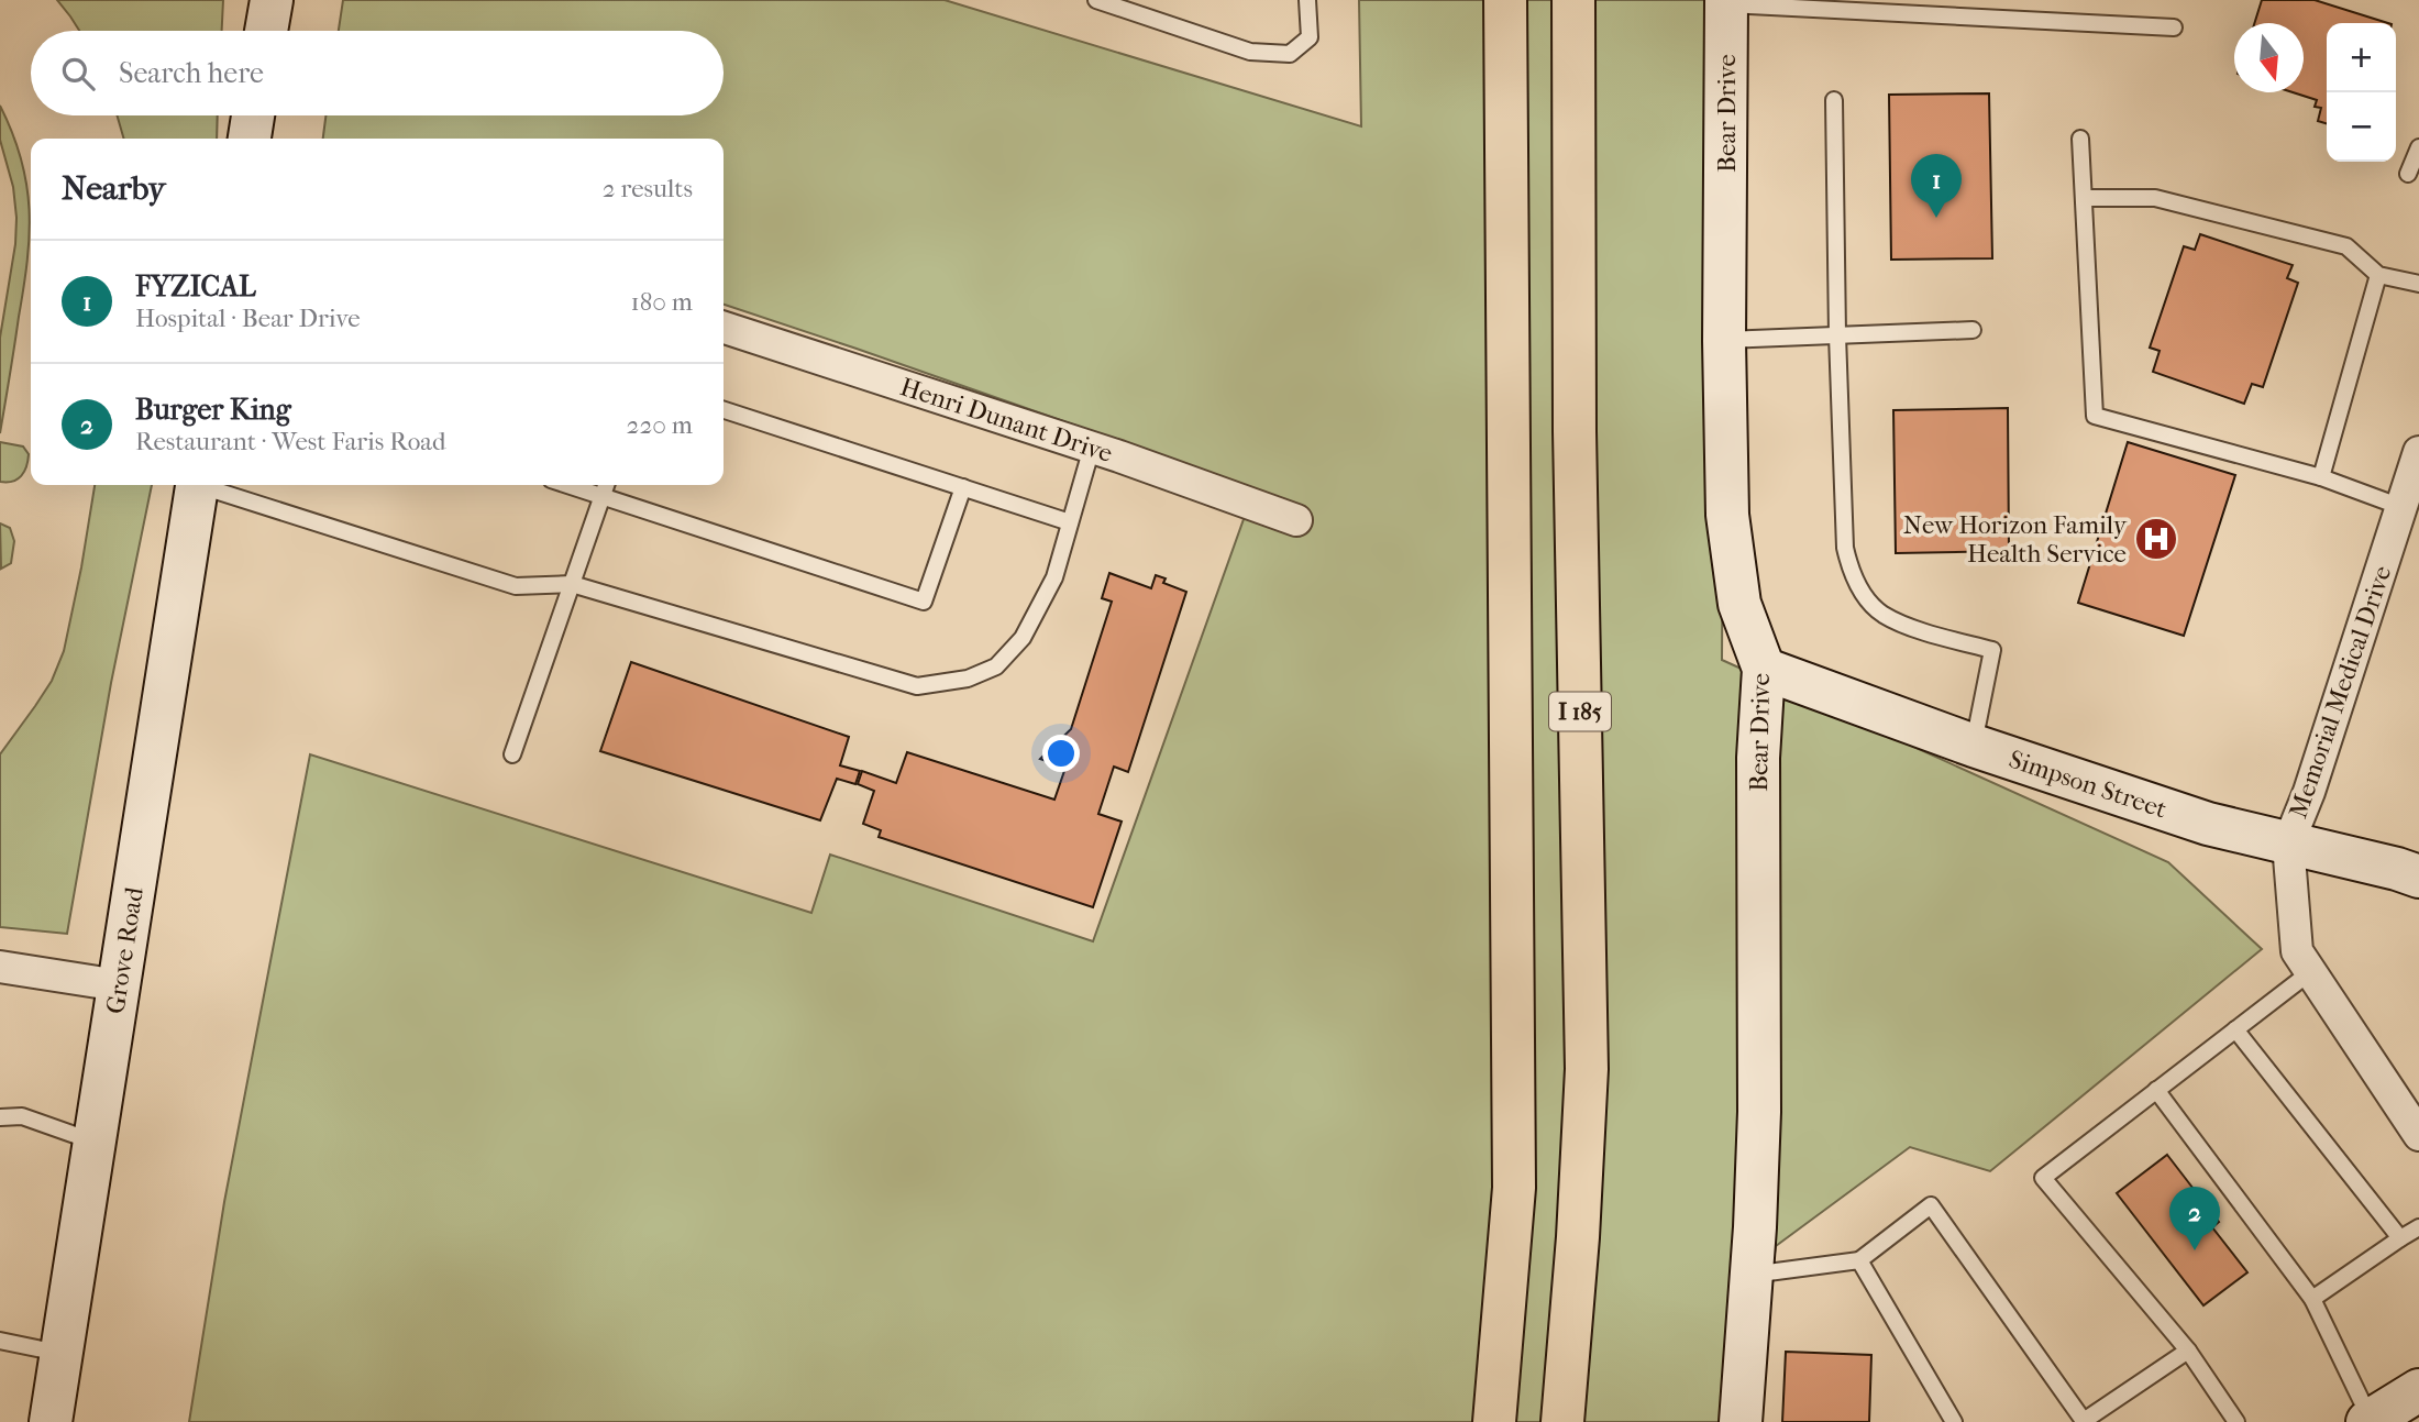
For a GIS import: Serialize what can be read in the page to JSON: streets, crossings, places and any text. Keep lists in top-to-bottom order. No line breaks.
{"streets":{"highway":["I 185"],"street":["Bear Drive","Henri Dunant Drive","Memorial Medical Drive","Simpson Street","Grove Road"]},"crossings":[["Bear Drive","Simpson Street"],["Memorial Medical Drive","Simpson Street"]],"places":{"hospital":["New Horizon Family Health Service"]},"north":"bottom","page":{"map_buttons":["+","−"],"search":"Search here","heading":["Nearby","2 results"],"pins":["1","2"],"list":[{"mark":"1","name":"FYZICAL","note":"Hospital · Bear Drive","value":"180 m"},{"mark":"2","name":"Burger King","note":"Restaurant · West Faris Road","value":"220 m"}]}}
